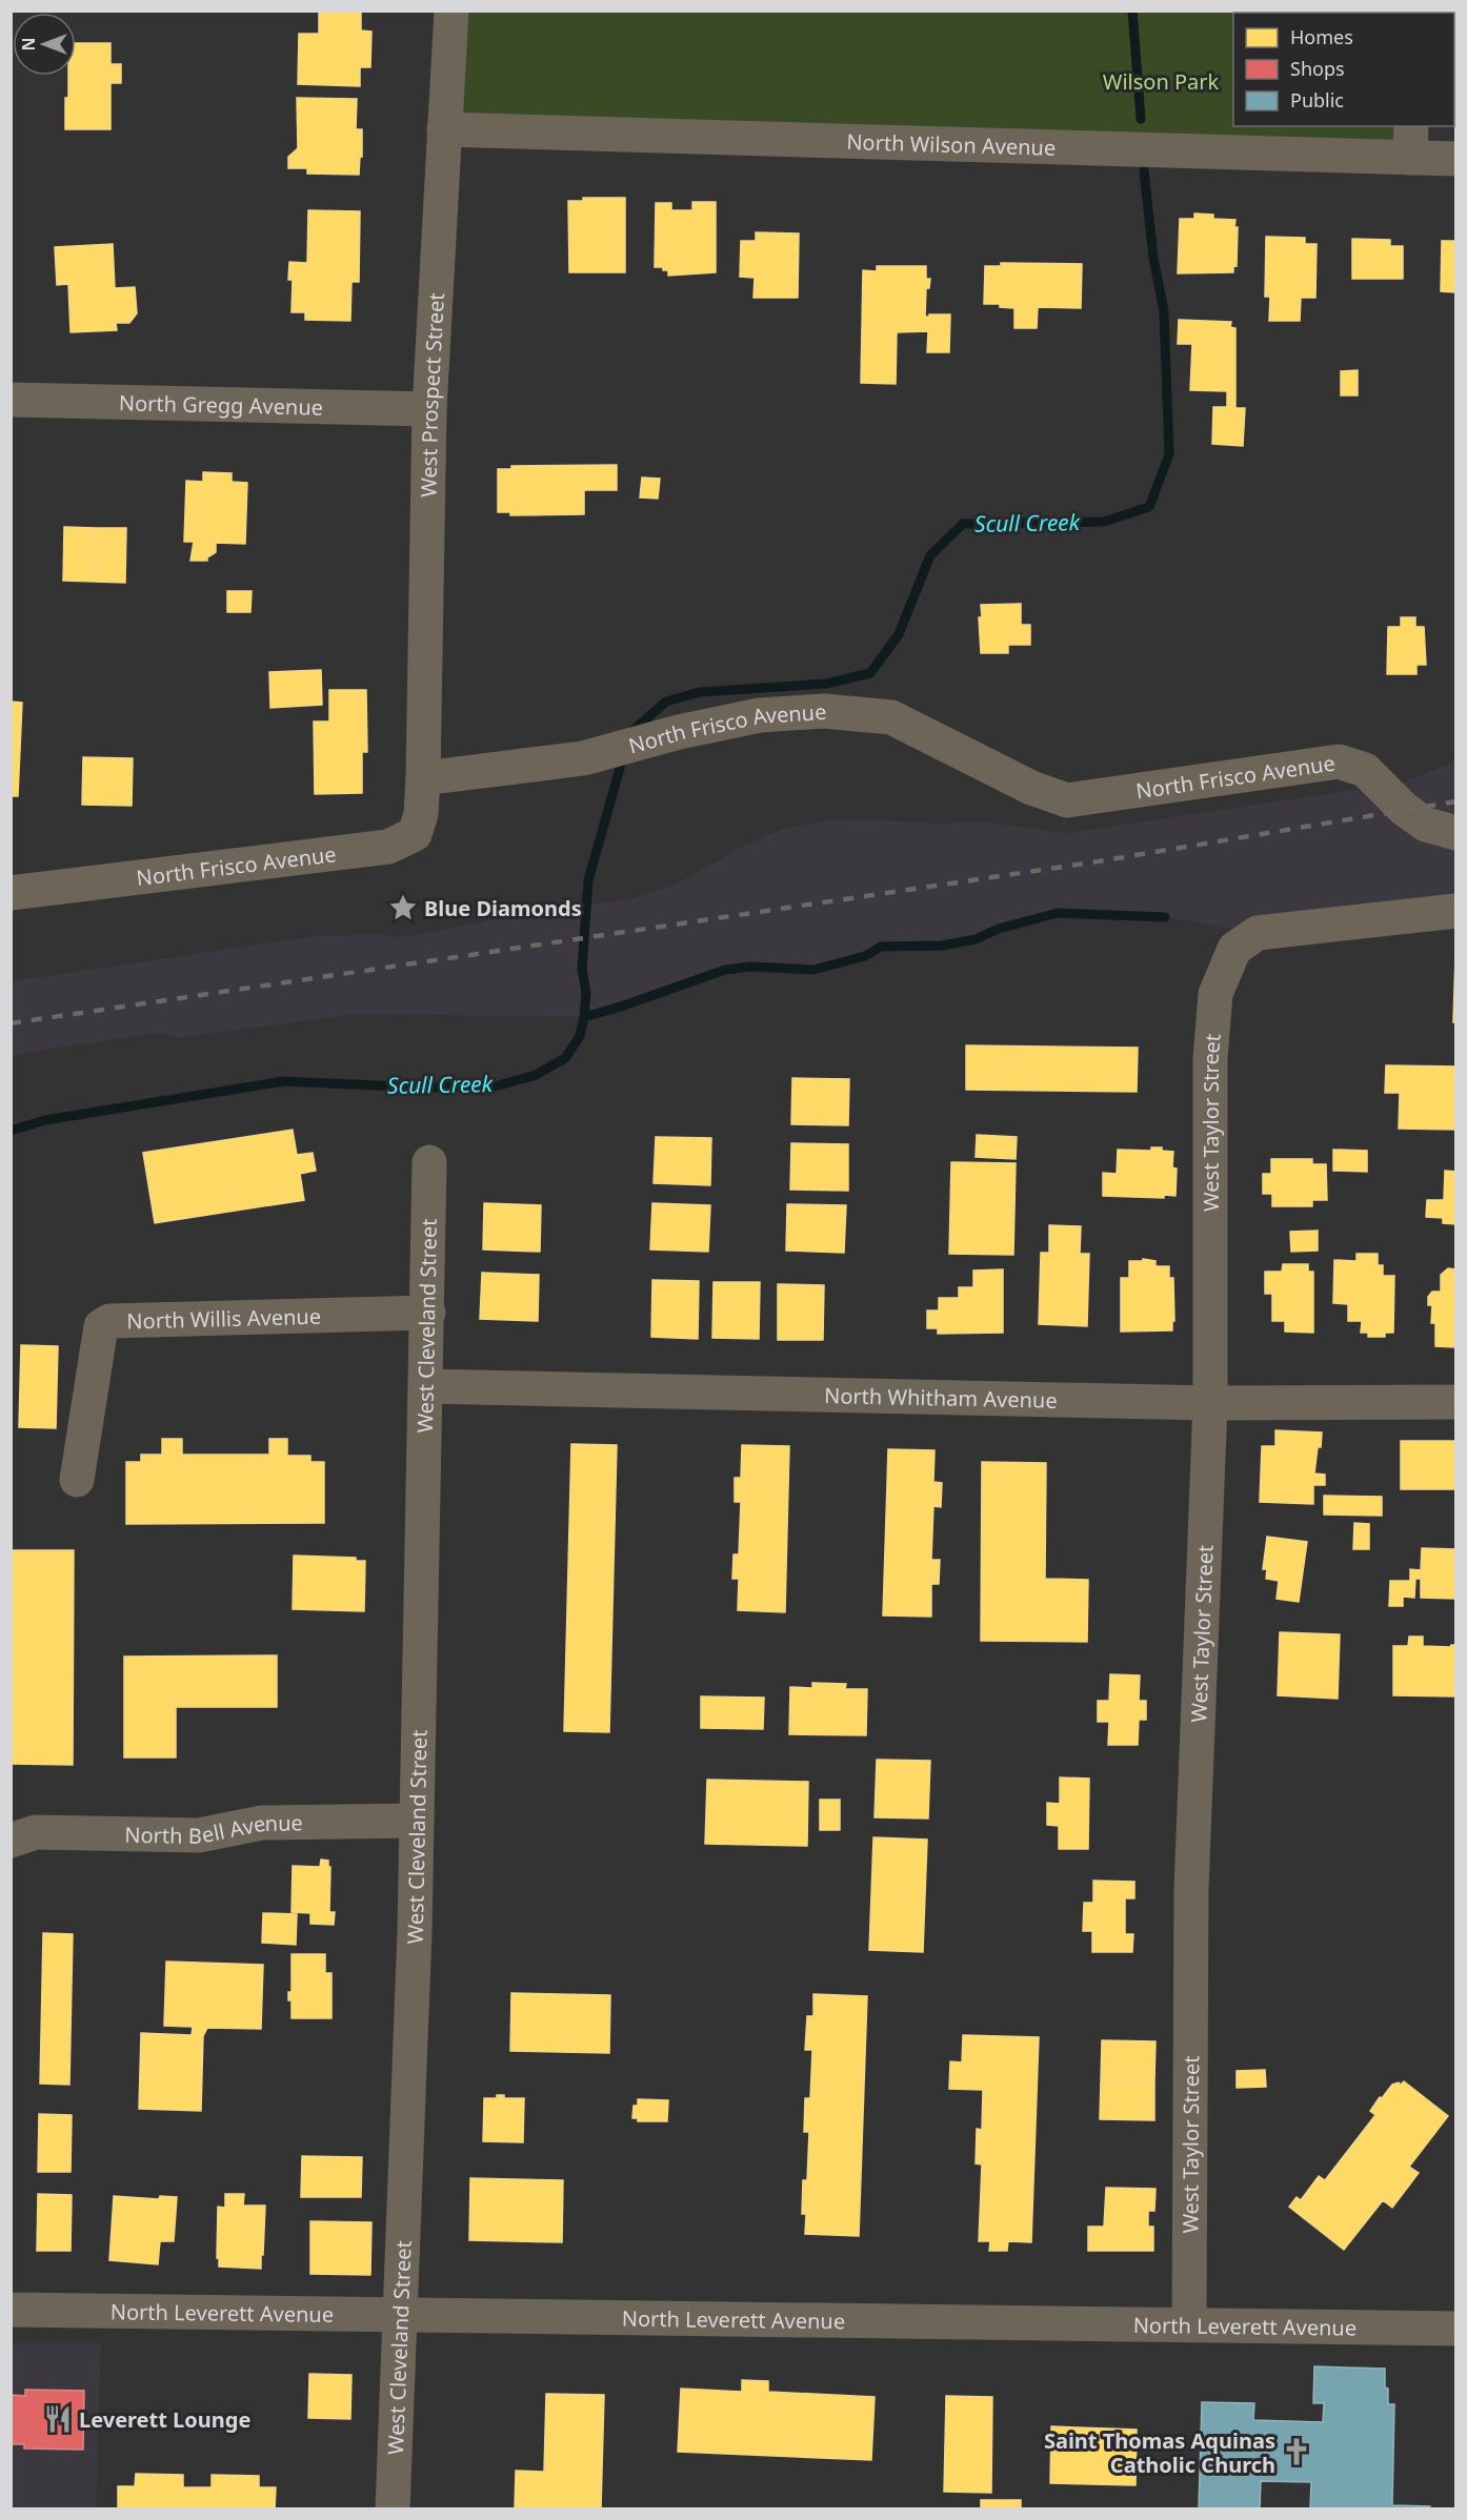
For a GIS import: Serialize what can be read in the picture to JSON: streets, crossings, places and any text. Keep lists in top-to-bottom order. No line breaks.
{"streets":{"street":["North Wilson Avenue","West Prospect Street","North Gregg Avenue","North Frisco Avenue","West Taylor Street","North Willis Avenue","West Cleveland Street","North Whitham Avenue","North Bell Avenue","North Leverett Avenue"]},"crossings":[["North Wilson Avenue","West Prospect Street"],["West Prospect Street","North Gregg Avenue"],["West Prospect Street","North Frisco Avenue"],["West Taylor Street","North Whitham Avenue"],["West Taylor Street","North Leverett Avenue"],["North Willis Avenue","West Cleveland Street"],["West Cleveland Street","North Whitham Avenue"],["West Cleveland Street","North Bell Avenue"],["West Cleveland Street","North Leverett Avenue"]],"water":["Scull Creek"],"parks":["Wilson Park"],"places":{"place":["Blue Diamonds"],"restaurant":["Leverett Lounge"],"church":["Saint Thomas Aquinas Catholic Church"]},"legend":["Homes","Shops","Public"],"north":"left"}
